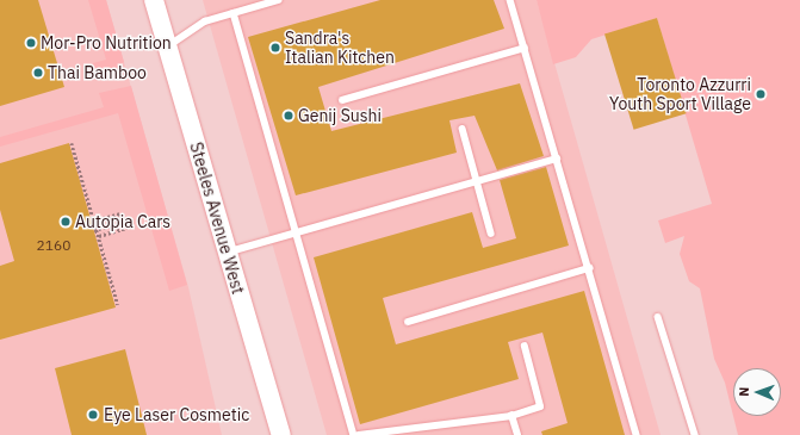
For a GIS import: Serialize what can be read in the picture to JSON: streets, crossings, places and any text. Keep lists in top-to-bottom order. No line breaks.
{"streets":{"main road":["Steeles Avenue West"]},"places":["Mor-Pro Nutrition","Sandra's Italian Kitchen","Thai Bamboo","Toronto Azzurri Youth Sport Village","Genij Sushi","Autopia Cars","Eye Laser Cosmetic"],"house_numbers":["2160"],"north":"left"}
